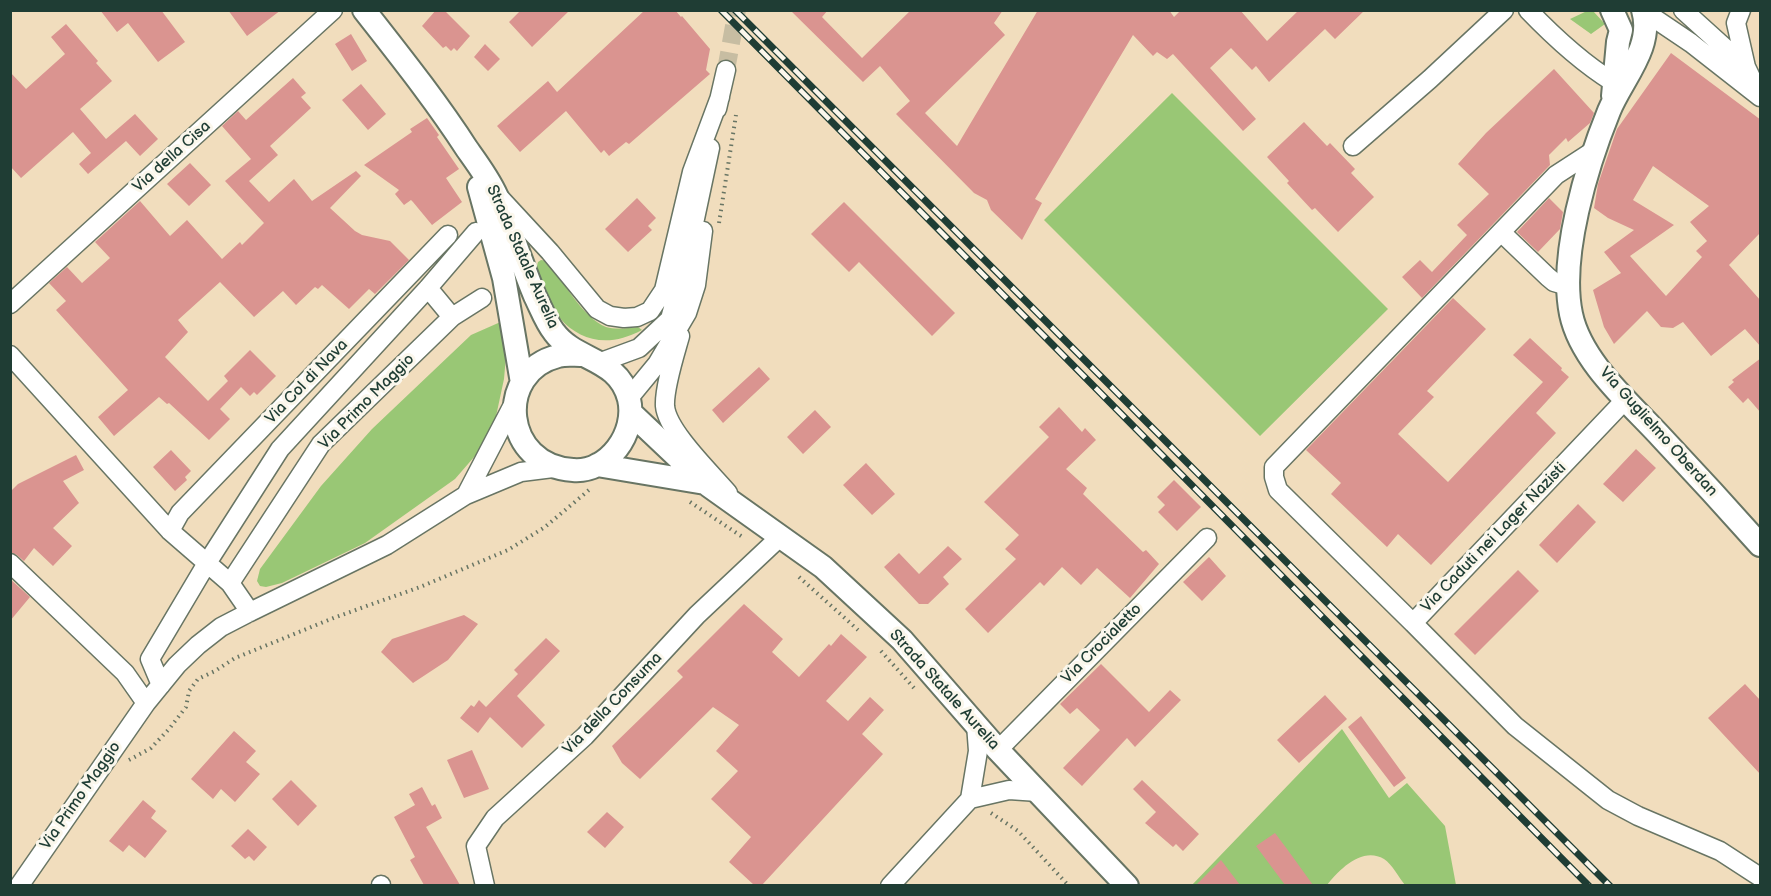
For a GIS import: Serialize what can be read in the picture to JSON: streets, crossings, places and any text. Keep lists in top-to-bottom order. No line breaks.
{"streets":{"main road":["Strada Statale Aurelia","Via Guglielmo Oberdan"],"street":["Via della Cisa","Via Col di Nava","Via Primo Maggio","Via Caduti nei Lager Nazisti","Via Crocialetto","Via della Consuma"]},"crossings":[["Strada Statale Aurelia","Via Primo Maggio"],["Strada Statale Aurelia","Via Crocialetto"],["Strada Statale Aurelia","Via della Consuma"],["Via Guglielmo Oberdan","Via Caduti nei Lager Nazisti"]]}
